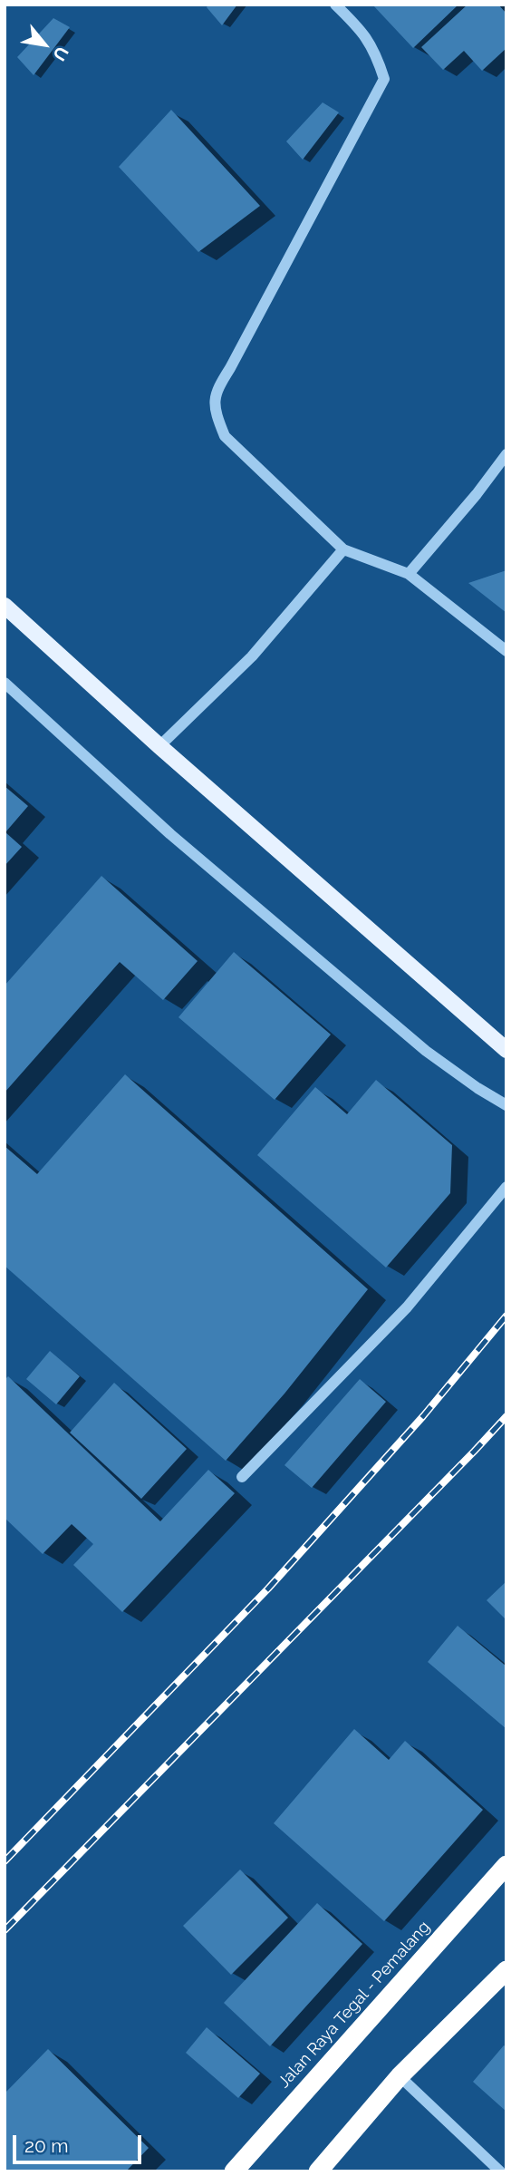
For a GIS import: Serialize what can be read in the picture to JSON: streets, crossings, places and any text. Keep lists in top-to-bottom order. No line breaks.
{"streets":{"highway":["Jalan Raya Tegal - Pemalang"]},"scale_bar":"20 m","north":"bottom right"}
